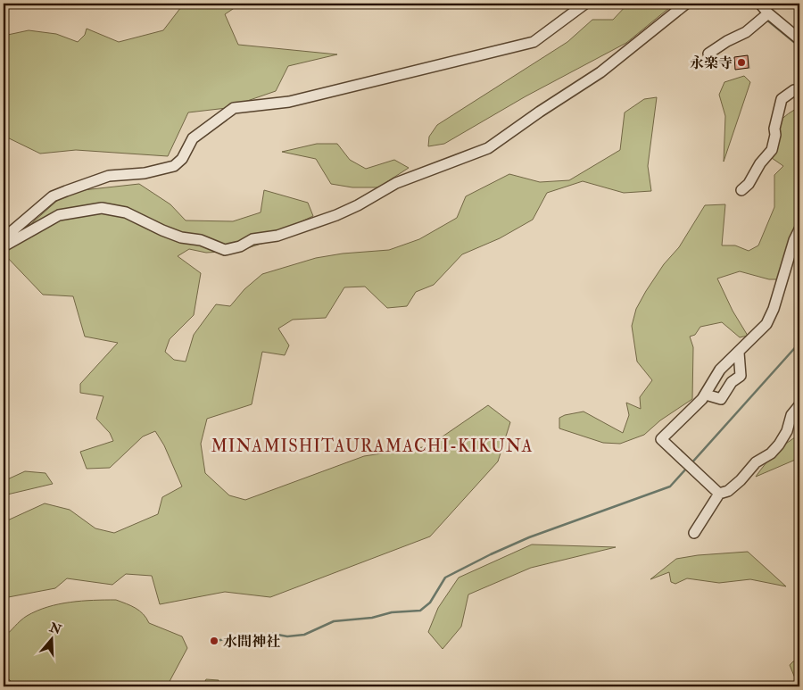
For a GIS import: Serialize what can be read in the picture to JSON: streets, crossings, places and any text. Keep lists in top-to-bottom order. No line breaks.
{"districts":["MINAMISHITAURAMACHI-KIKUNA"],"places":["永楽寺","水間神社"],"north":"top"}
